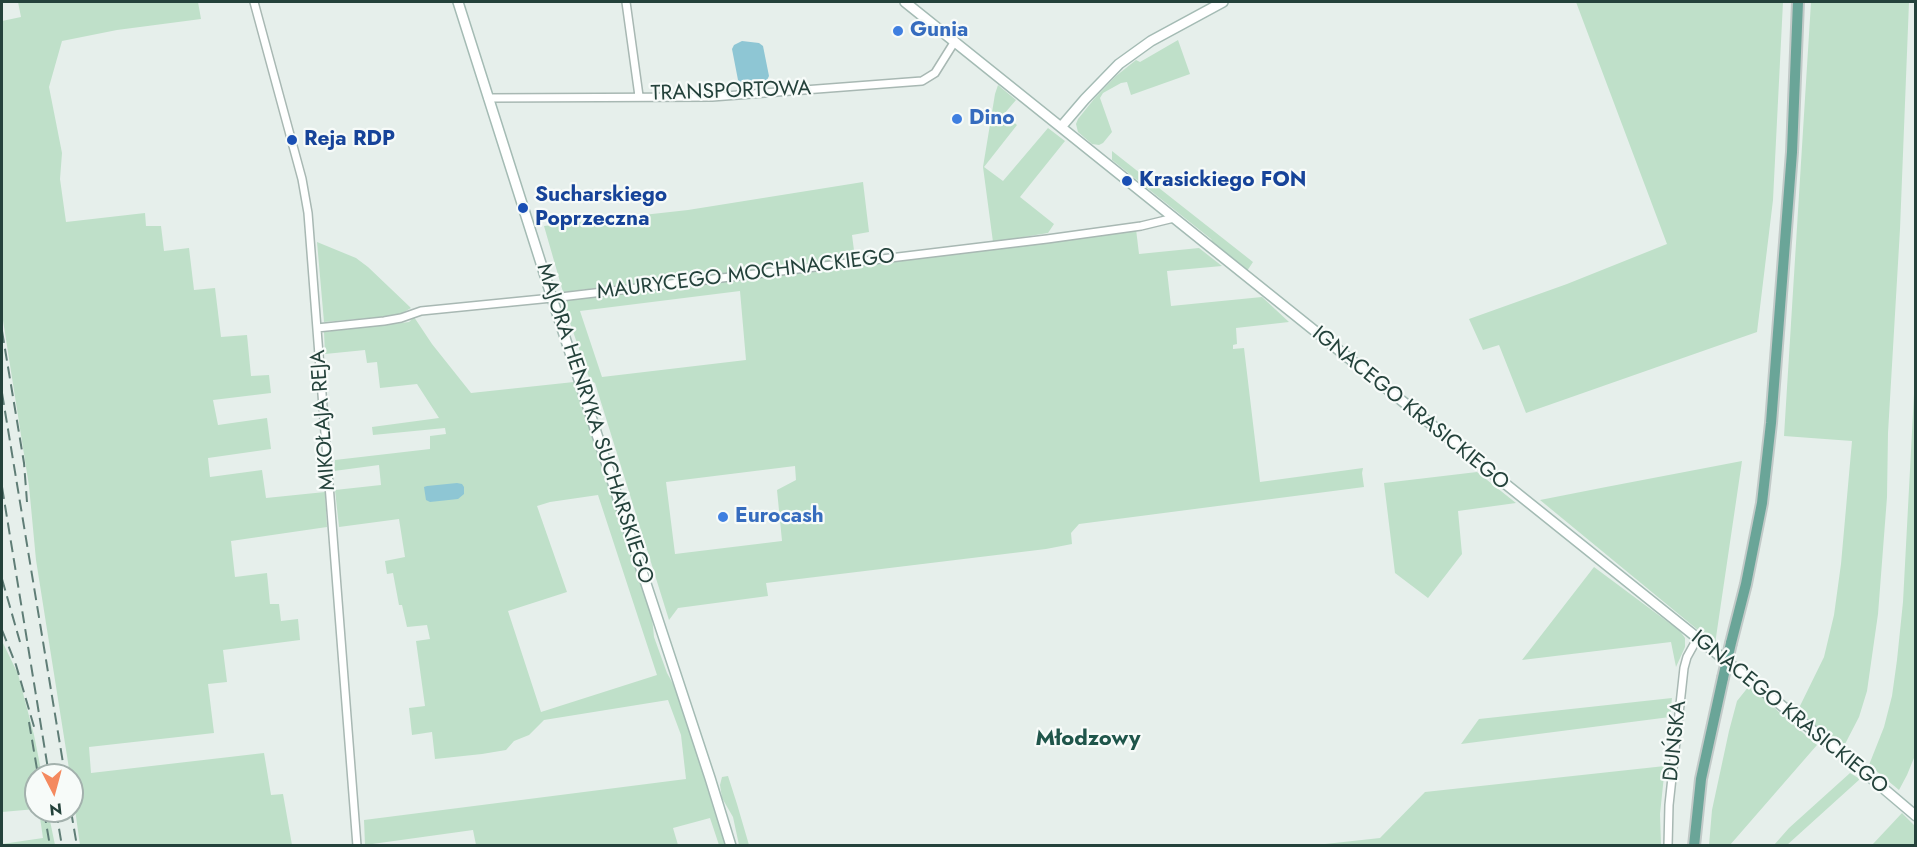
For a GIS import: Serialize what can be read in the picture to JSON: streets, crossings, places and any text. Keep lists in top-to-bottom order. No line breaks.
{"streets":{"street":["TRANSPORTOWA","MAURYCEGO MOCHNACKIEGO","IGNACEGO KRASICKIEGO","MIKOŁAJA REJA","MAJORA HENRYKA SUCHARSKIEGO","DUŃSKA"]},"crossings":[["TRANSPORTOWA","IGNACEGO KRASICKIEGO"],["TRANSPORTOWA","MAJORA HENRYKA SUCHARSKIEGO"],["MAURYCEGO MOCHNACKIEGO","IGNACEGO KRASICKIEGO"],["MAURYCEGO MOCHNACKIEGO","MIKOŁAJA REJA"],["MAURYCEGO MOCHNACKIEGO","MAJORA HENRYKA SUCHARSKIEGO"],["IGNACEGO KRASICKIEGO","DUŃSKA"]],"districts":["Młodzowy"],"places":["Gunia","Dino","Reja RDP","Krasickiego FON","Sucharskiego Poprzeczna","Eurocash"],"north":"bottom"}
